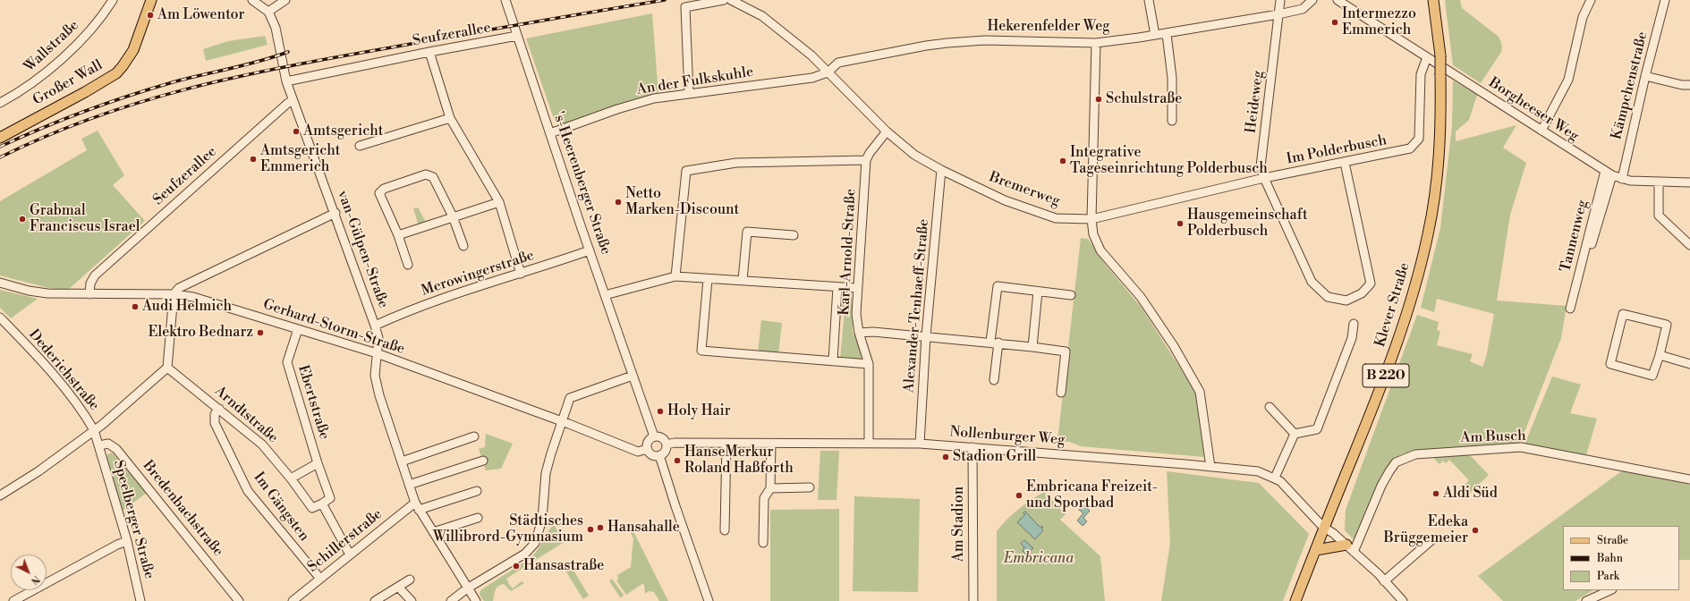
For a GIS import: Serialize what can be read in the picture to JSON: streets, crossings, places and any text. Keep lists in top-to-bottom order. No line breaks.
{"streets":{"main road":["Großer Wall","Klever Straße","B 220"],"street":["Hekerenfelder Weg","Seufzerallee","Wallstraße","An der Fulkskuhle","Kämpchenstraße","Heideweg","Borgheeser Weg","Im Polderbusch","'s-Heerenberger Straße","Bremerweg","Tannenweg","van-Gülpen-Straße","Karl-Arnold-Straße","Merowingerstraße","Alexander-Tenhaeff-Straße","Gerhard-Storm-Straße","Dederichstraße","Ebertstraße","Arndtstraße","Nollenburger Weg","Am Busch","Im Gängsten","Bredenbachstraße","Speelberger Straße","Am Stadion","Schillerstraße"]},"crossings":[["Hekerenfelder Weg","An der Fulkskuhle"],["Hekerenfelder Weg","Heideweg"],["Hekerenfelder Weg","Bremerweg"],["Seufzerallee","'s-Heerenberger Straße"],["Seufzerallee","van-Gülpen-Straße"],["Seufzerallee","Gerhard-Storm-Straße"],["An der Fulkskuhle","'s-Heerenberger Straße"],["An der Fulkskuhle","Bremerweg"],["Kämpchenstraße","Borgheeser Weg"],["Heideweg","Im Polderbusch"],["Borgheeser Weg","Im Polderbusch"],["Borgheeser Weg","Tannenweg"],["Im Polderbusch","Bremerweg"],["'s-Heerenberger Straße","Merowingerstraße"],["'s-Heerenberger Straße","Gerhard-Storm-Straße"],["'s-Heerenberger Straße","Nollenburger Weg"],["Bremerweg","Karl-Arnold-Straße"],["Bremerweg","Alexander-Tenhaeff-Straße"],["van-Gülpen-Straße","Merowingerstraße"],["van-Gülpen-Straße","Gerhard-Storm-Straße"],["van-Gülpen-Straße","Schillerstraße"],["Karl-Arnold-Straße","Nollenburger Weg"],["Klever Straße","Nollenburger Weg"],["Alexander-Tenhaeff-Straße","Nollenburger Weg"],["Gerhard-Storm-Straße","Ebertstraße"],["Gerhard-Storm-Straße","Nollenburger Weg"],["Dederichstraße","Bredenbachstraße"],["Dederichstraße","Speelberger Straße"],["Ebertstraße","Arndtstraße"],["Arndtstraße","Im Gängsten"],["Nollenburger Weg","Am Busch"],["Nollenburger Weg","Am Stadion"],["Im Gängsten","Schillerstraße"],["Bredenbachstraße","Speelberger Straße"]],"parks":["Embricana"],"places":["Am Löwentor","Intermezzo Emmerich","Schulstraße","Amtsgericht","Amtsgericht Emmerich","Integrative Tageseinrichtung Polderbusch","Netto Marken-Discount","Grabmal Franciscus Israel","Hausgemeinschaft Polderbusch","Audi Helmich","Elektro Bednarz","Holy Hair","Stadion Grill","HanseMerkur Roland Haßforth","Aldi Süd","Embricana Freizeit- und Sportbad","Hansahalle","Städtisches Willibrord-Gymnasium","Edeka Brüggemeier","Hansastraße"],"legend":["Straße","Bahn","Park"],"north":"bottom right"}
